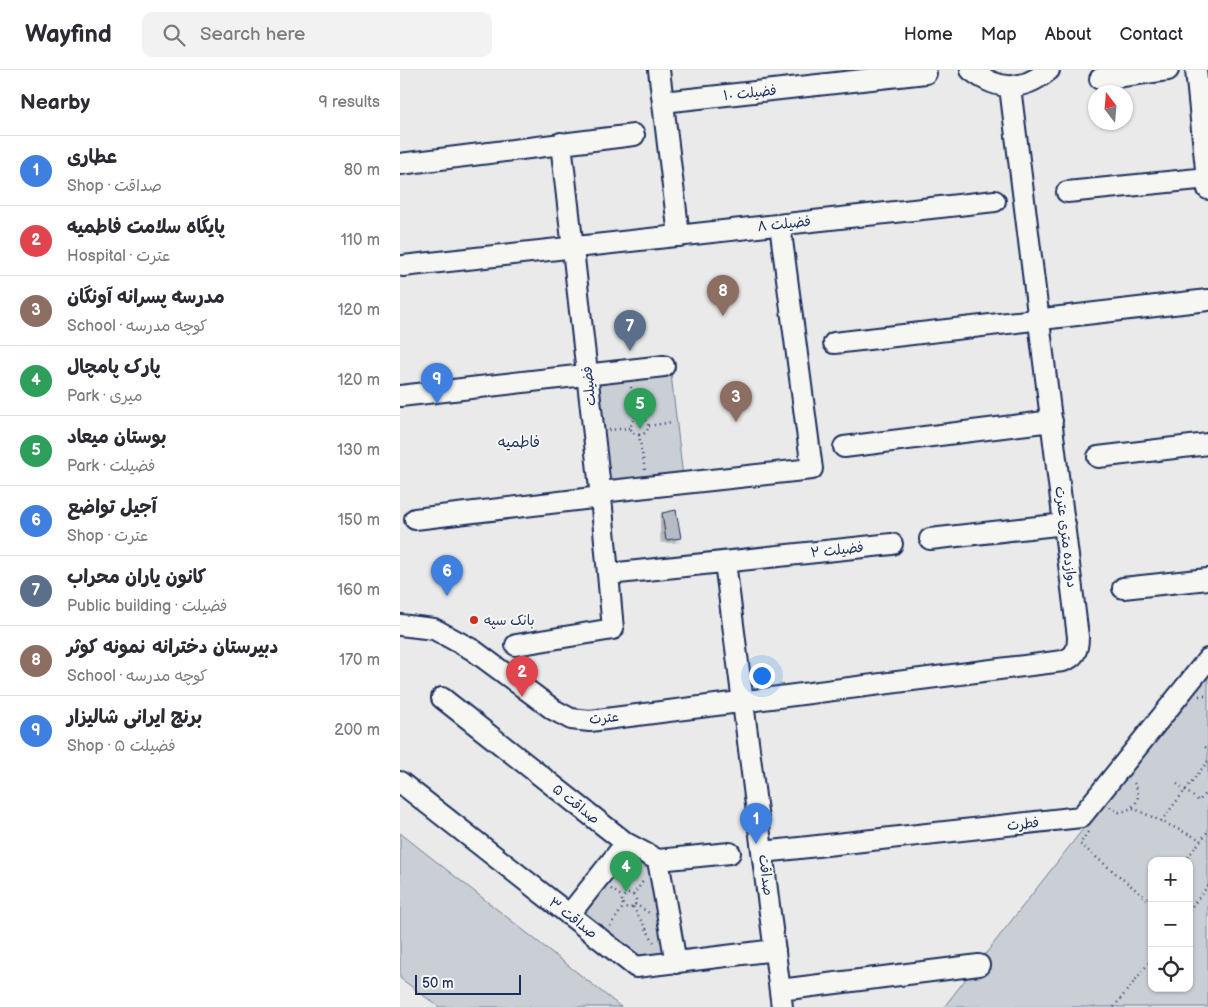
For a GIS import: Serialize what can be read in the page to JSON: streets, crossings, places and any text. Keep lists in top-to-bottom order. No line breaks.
{"streets":{"street":["فضیلت ۱۰","فضیلت ۸","فضیلت","دوازده متری عترت","فضیلت ۲","عترت","صداقت ۵","فطرت","صداقت","صداقت ۳"]},"crossings":[["فضیلت ۸","فضیلت"],["فضیلت","فضیلت ۲"],["دوازده متری عترت","عترت"],["دوازده متری عترت","صداقت"],["عترت","صداقت"],["فطرت","صداقت"],["صداقت","صداقت ۳"]],"districts":["فاطمیه"],"places":["بانک سپه"],"scale_bar":"50 m","north":"top","page":{"header":"Wayfind","search":"Search here","nav":["Home","Map","About","Contact"],"heading":["Nearby","9 results"],"list":[{"mark":"1","name":"عطاری","note":"Shop · صداقت","value":"80 m"},{"mark":"2","name":"پایگاه سلامت فاطمیه","note":"Hospital · عترت","value":"110 m"},{"mark":"3","name":"مدرسه پسرانه آونگان","note":"School · کوچه مدرسه","value":"120 m"},{"mark":"4","name":"پارک پامچال","note":"Park · میری","value":"120 m"},{"mark":"5","name":"بوستان میعاد","note":"Park · فضیلت","value":"130 m"},{"mark":"6","name":"آجیل تواضع","note":"Shop · عترت","value":"150 m"},{"mark":"7","name":"کانون یاران محراب","note":"Public building · فضیلت","value":"160 m"},{"mark":"8","name":"دبیرستان دخترانه نمونه کوثر","note":"School · کوچه مدرسه","value":"170 m"},{"mark":"9","name":"برنج ایرانی شالیزار","note":"Shop · فضیلت ۵","value":"200 m"}],"pins":["8","7","9","3","5","6","2","1","4"],"map_buttons":["+","−"],"scale":"50 m"}}
